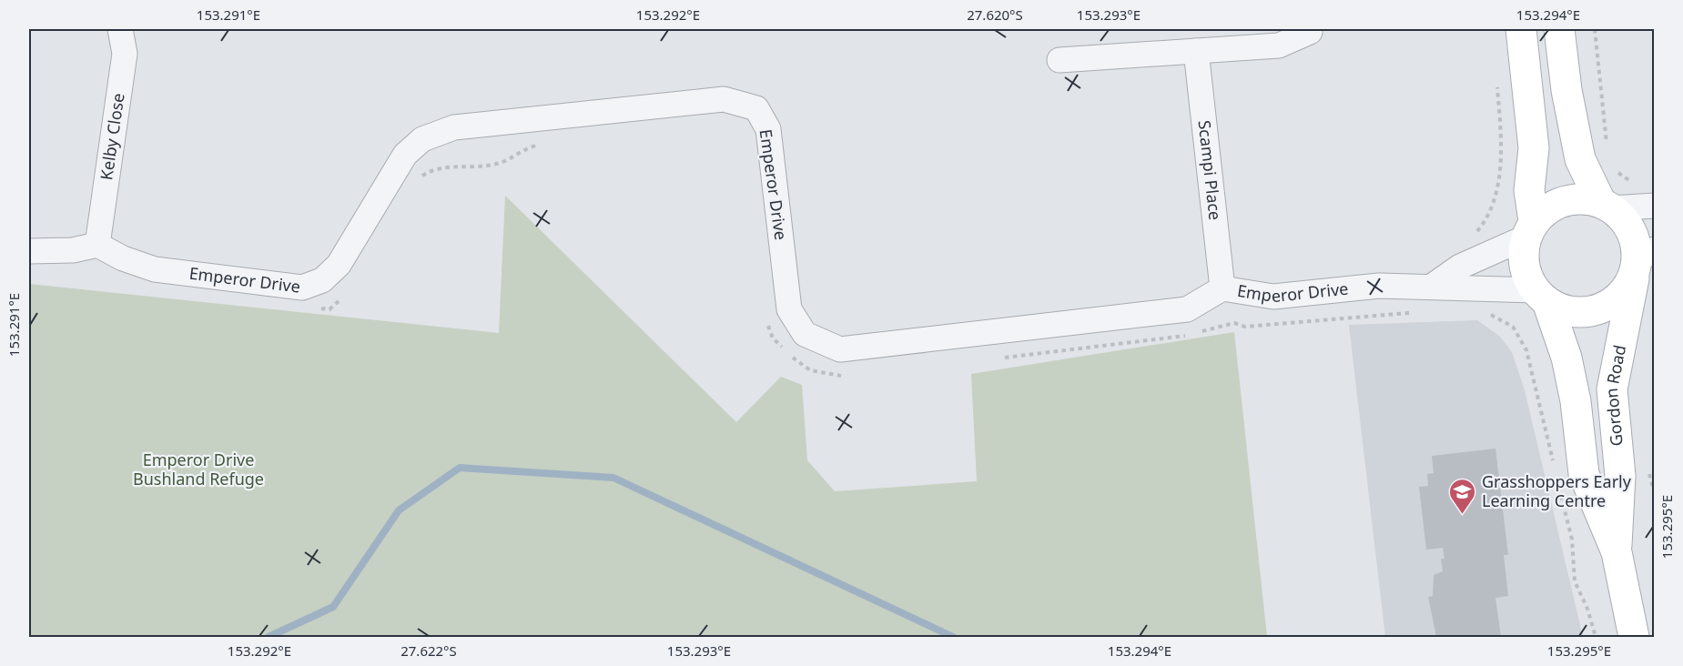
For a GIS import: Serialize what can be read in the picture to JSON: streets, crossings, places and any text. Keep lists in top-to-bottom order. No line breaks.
{"streets":{"street":["Kelby Close","Scampi Place","Emperor Drive","Gordon Road"]},"crossings":[["Kelby Close","Emperor Drive"],["Scampi Place","Emperor Drive"],["Emperor Drive","Gordon Road"]],"parks":["Emperor Drive Bushland Refuge"],"places":{"school or university":["Grasshoppers Early Learning Centre"]},"coordinates":["153.291°E","153.292°E","27.620°S","153.293°E","153.294°E","153.295°E","27.622°S"]}
